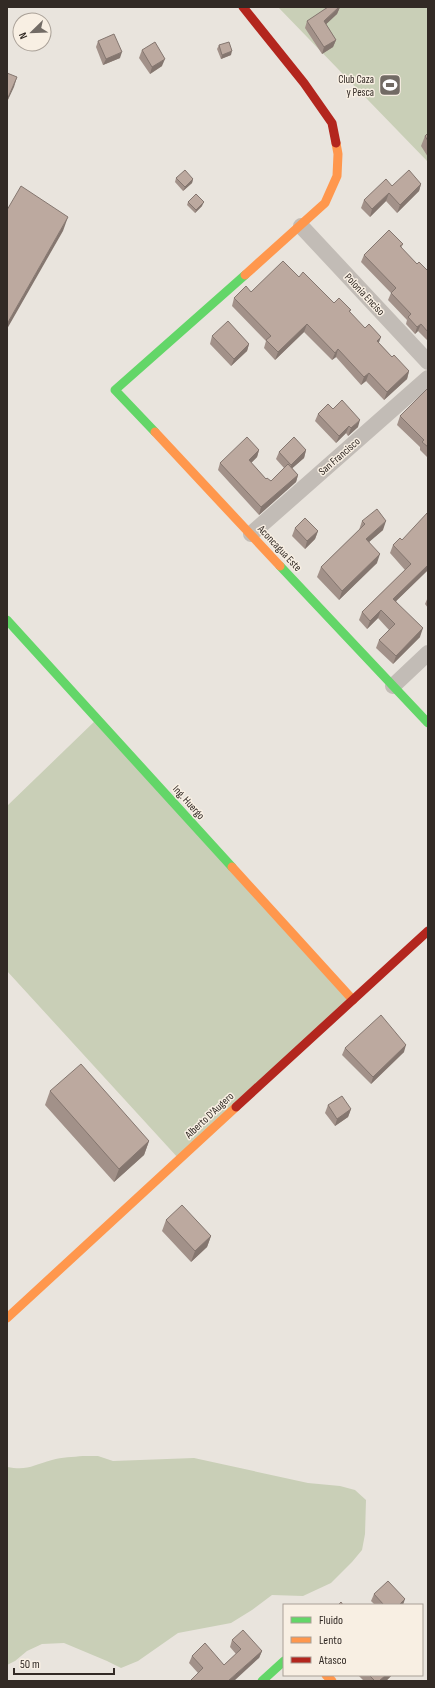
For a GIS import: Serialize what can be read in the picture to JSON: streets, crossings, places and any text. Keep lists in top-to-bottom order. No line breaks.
{"streets":{"street":["Polonia Enciso","San Francisco","Aconcagua Este","Ing. Huergo","Alberto D'Augero"]},"crossings":[["Polonia Enciso","Aconcagua Este"],["San Francisco","Aconcagua Este"],["Ing. Huergo","Alberto D'Augero"]],"places":{"sports":["Club Caza y Pesca"]},"legend":["Fluido","Lento","Atasco"],"scale_bar":"50 m","north":"bottom left"}
